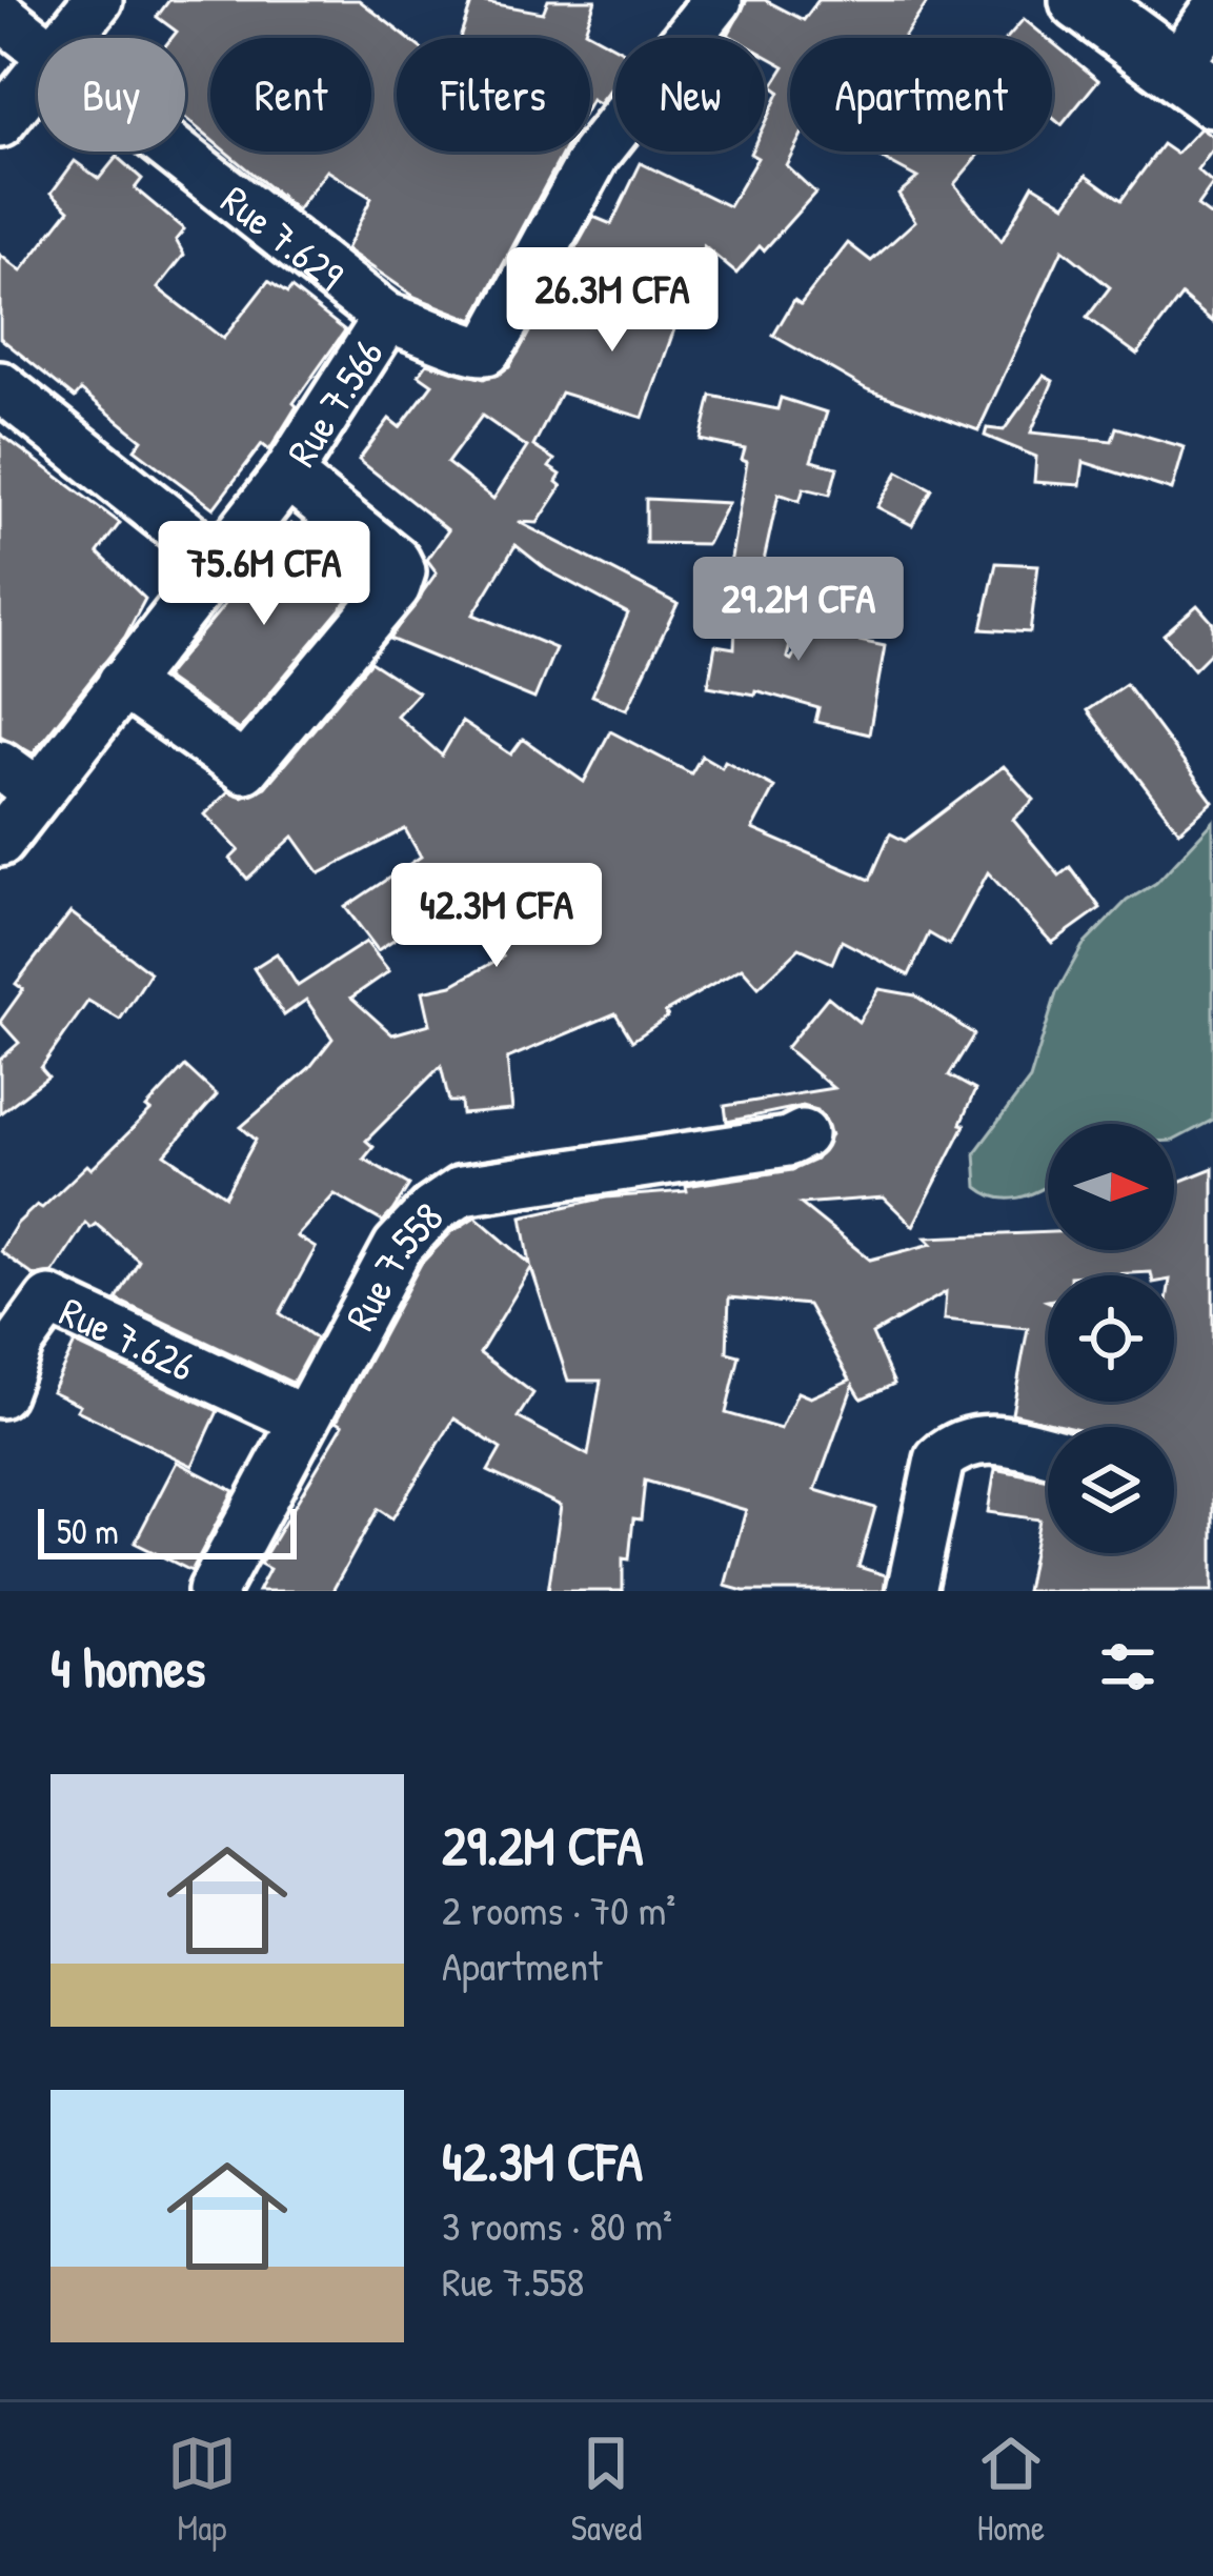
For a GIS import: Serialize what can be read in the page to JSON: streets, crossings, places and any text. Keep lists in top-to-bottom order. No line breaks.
{"streets":{"street":["Rue 7.629","Rue 7.566","Rue 7.558","Rue 7.626"]},"crossings":[["Rue 7.629","Rue 7.566"],["Rue 7.558","Rue 7.626"]],"scale_bar":"50 m","north":"right","page":{"chip":["Buy","Rent","Filters","New","Apartment"],"price":["26.3M CFA","75.6M CFA","29.2M CFA","42.3M CFA"],"scale":"50 m","heading":"4 homes","list":[{"name":"29.2M CFA","note":"2 rooms · 70 m² · Apartment"},{"name":"42.3M CFA","note":"3 rooms · 80 m² · Rue 7.558"}],"tabs":["Map","Saved","Home"]}}
